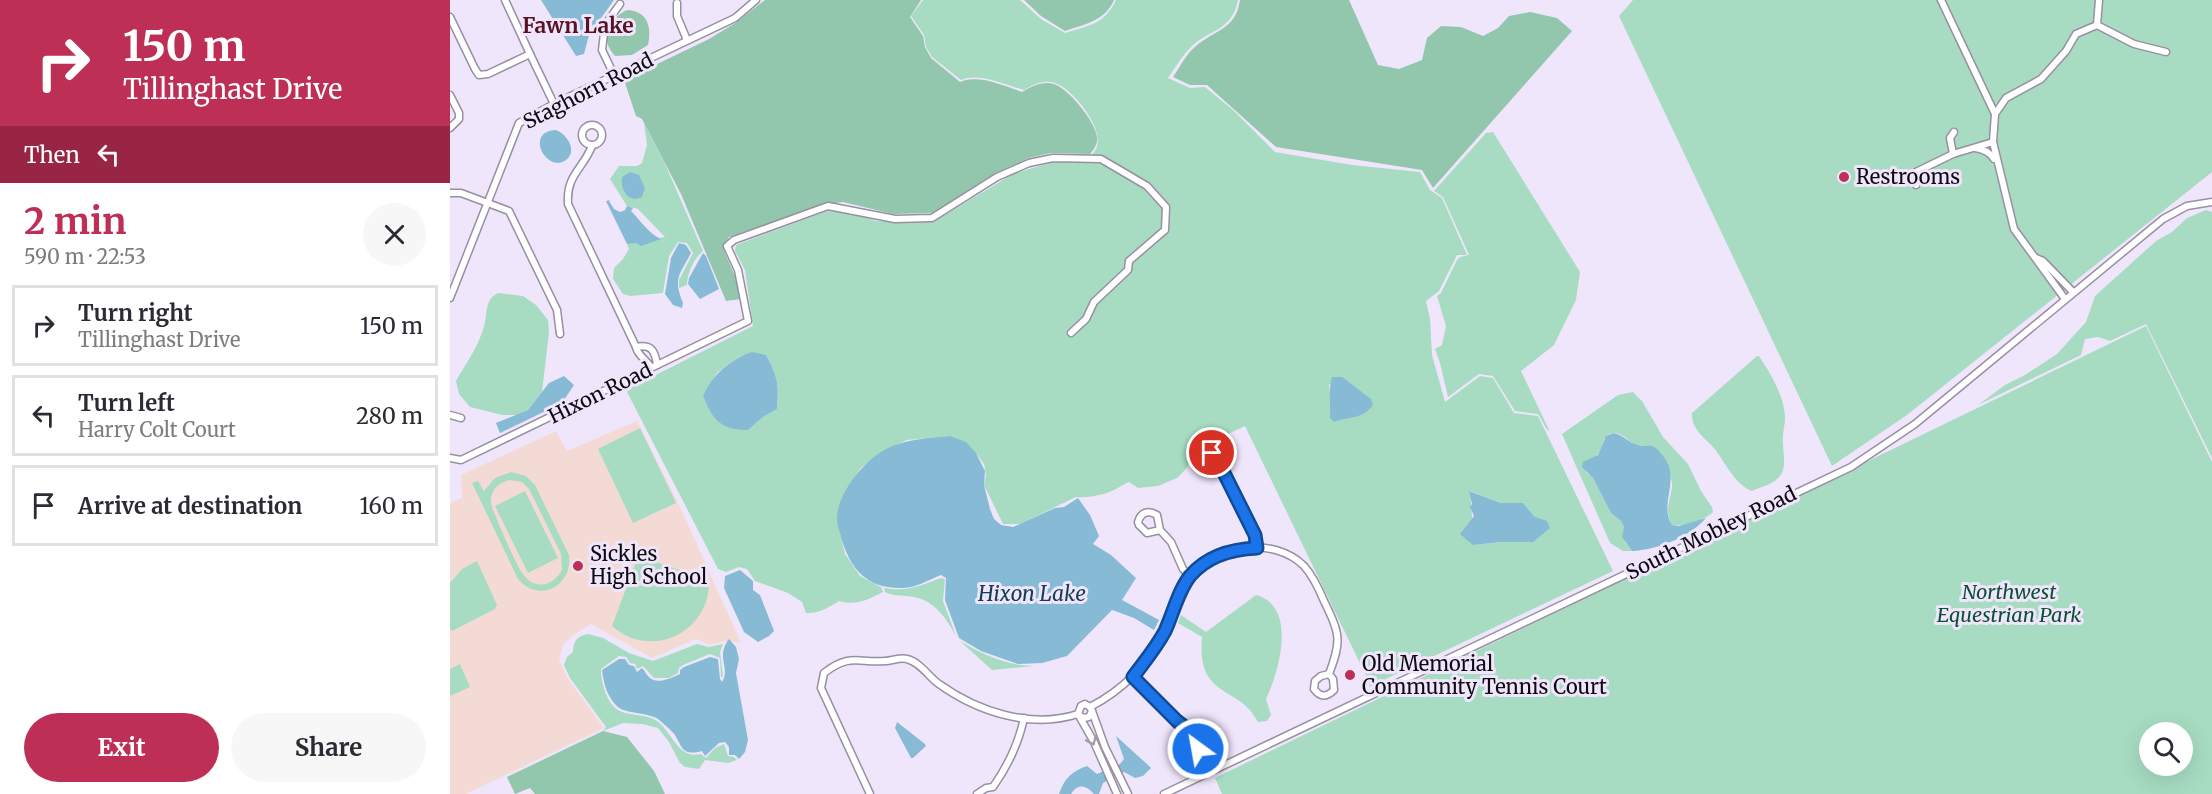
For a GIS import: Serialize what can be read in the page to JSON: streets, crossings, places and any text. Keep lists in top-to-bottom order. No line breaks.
{"streets":{"street":["Staghorn Road","Hixon Road","South Mobley Road"]},"districts":["Fawn Lake"],"water":["Hixon Lake"],"parks":["Northwest Equestrian Park"],"places":["Restrooms","Sickles High School","Old Memorial Community Tennis Court"],"page":{"turn":["150 m","Tillinghast Drive"],"then":"Then","heading":["2 min","590 m · 22:53"],"list":[{"name":"Turn right","note":"Tillinghast Drive","value":"150 m"},{"name":"Turn left","note":"Harry Colt Court","value":"280 m"},{"name":"Arrive at destination","value":"160 m"}],"buttons":["Exit","Share"]}}
